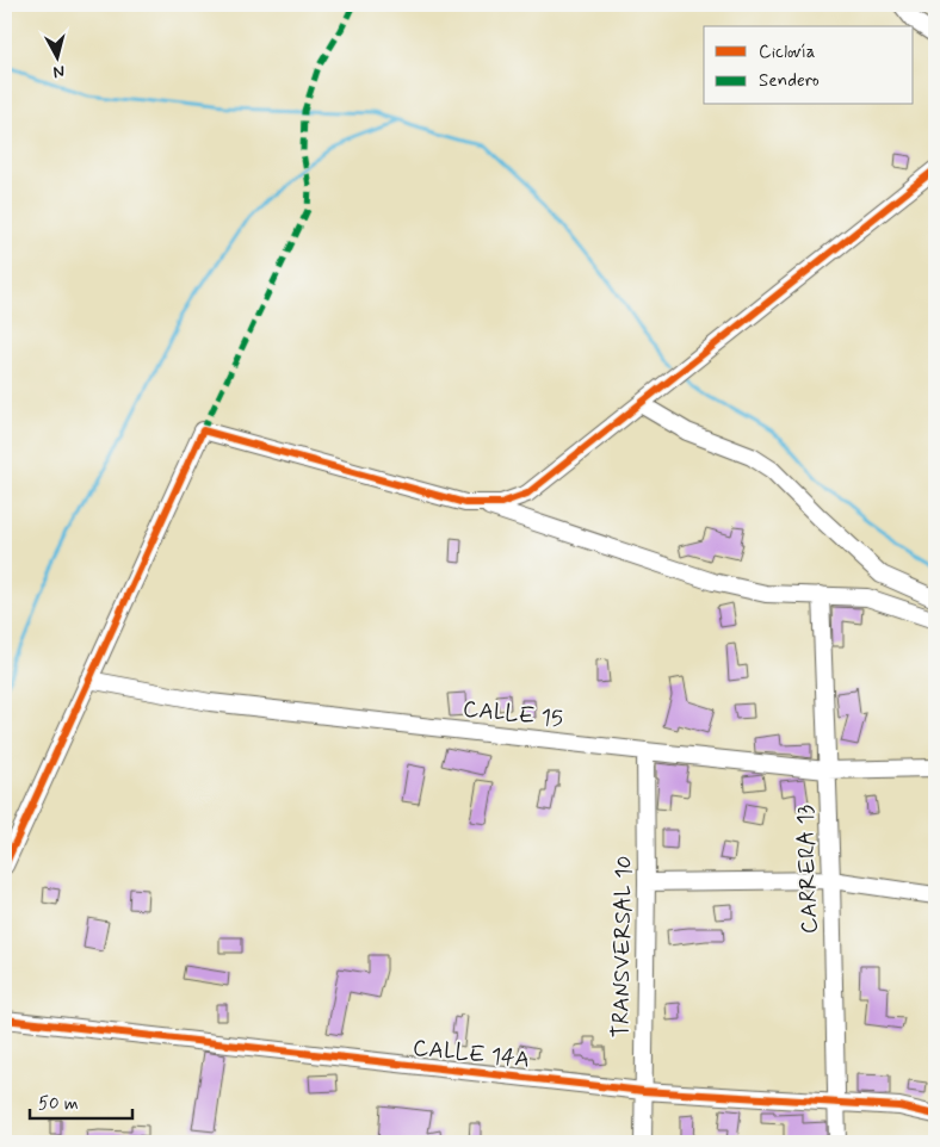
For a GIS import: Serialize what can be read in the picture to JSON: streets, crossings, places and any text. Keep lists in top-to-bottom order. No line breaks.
{"streets":{"street":["CALLE 15","CARRERA 13","TRANSVERSAL 10","CALLE 14A"]},"crossings":[["CALLE 15","CARRERA 13"],["CALLE 15","TRANSVERSAL 10"],["CARRERA 13","CALLE 14A"],["TRANSVERSAL 10","CALLE 14A"]],"legend":["Ciclovía","Sendero"],"scale_bar":"50 m","north":"bottom"}
